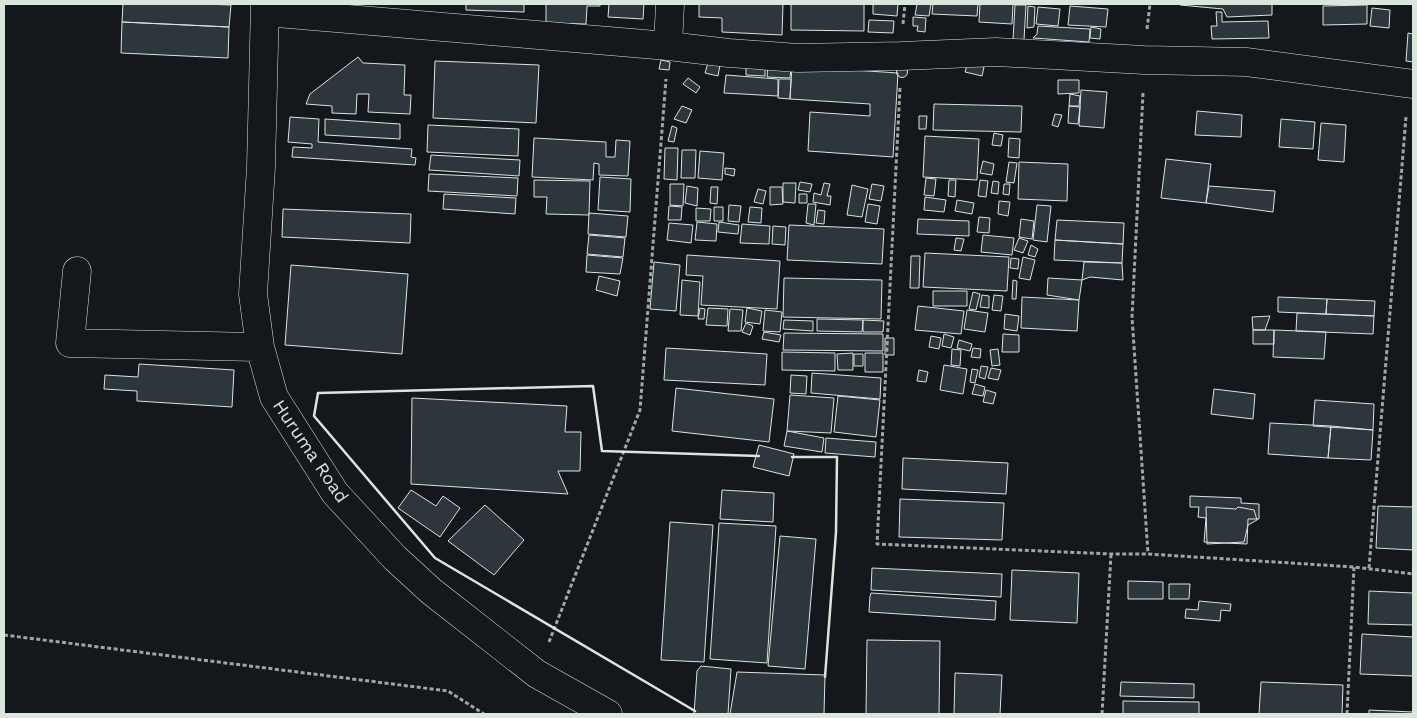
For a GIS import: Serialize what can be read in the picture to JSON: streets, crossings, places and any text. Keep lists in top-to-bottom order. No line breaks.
{"streets":{"street":["Huruma Road"]}}
